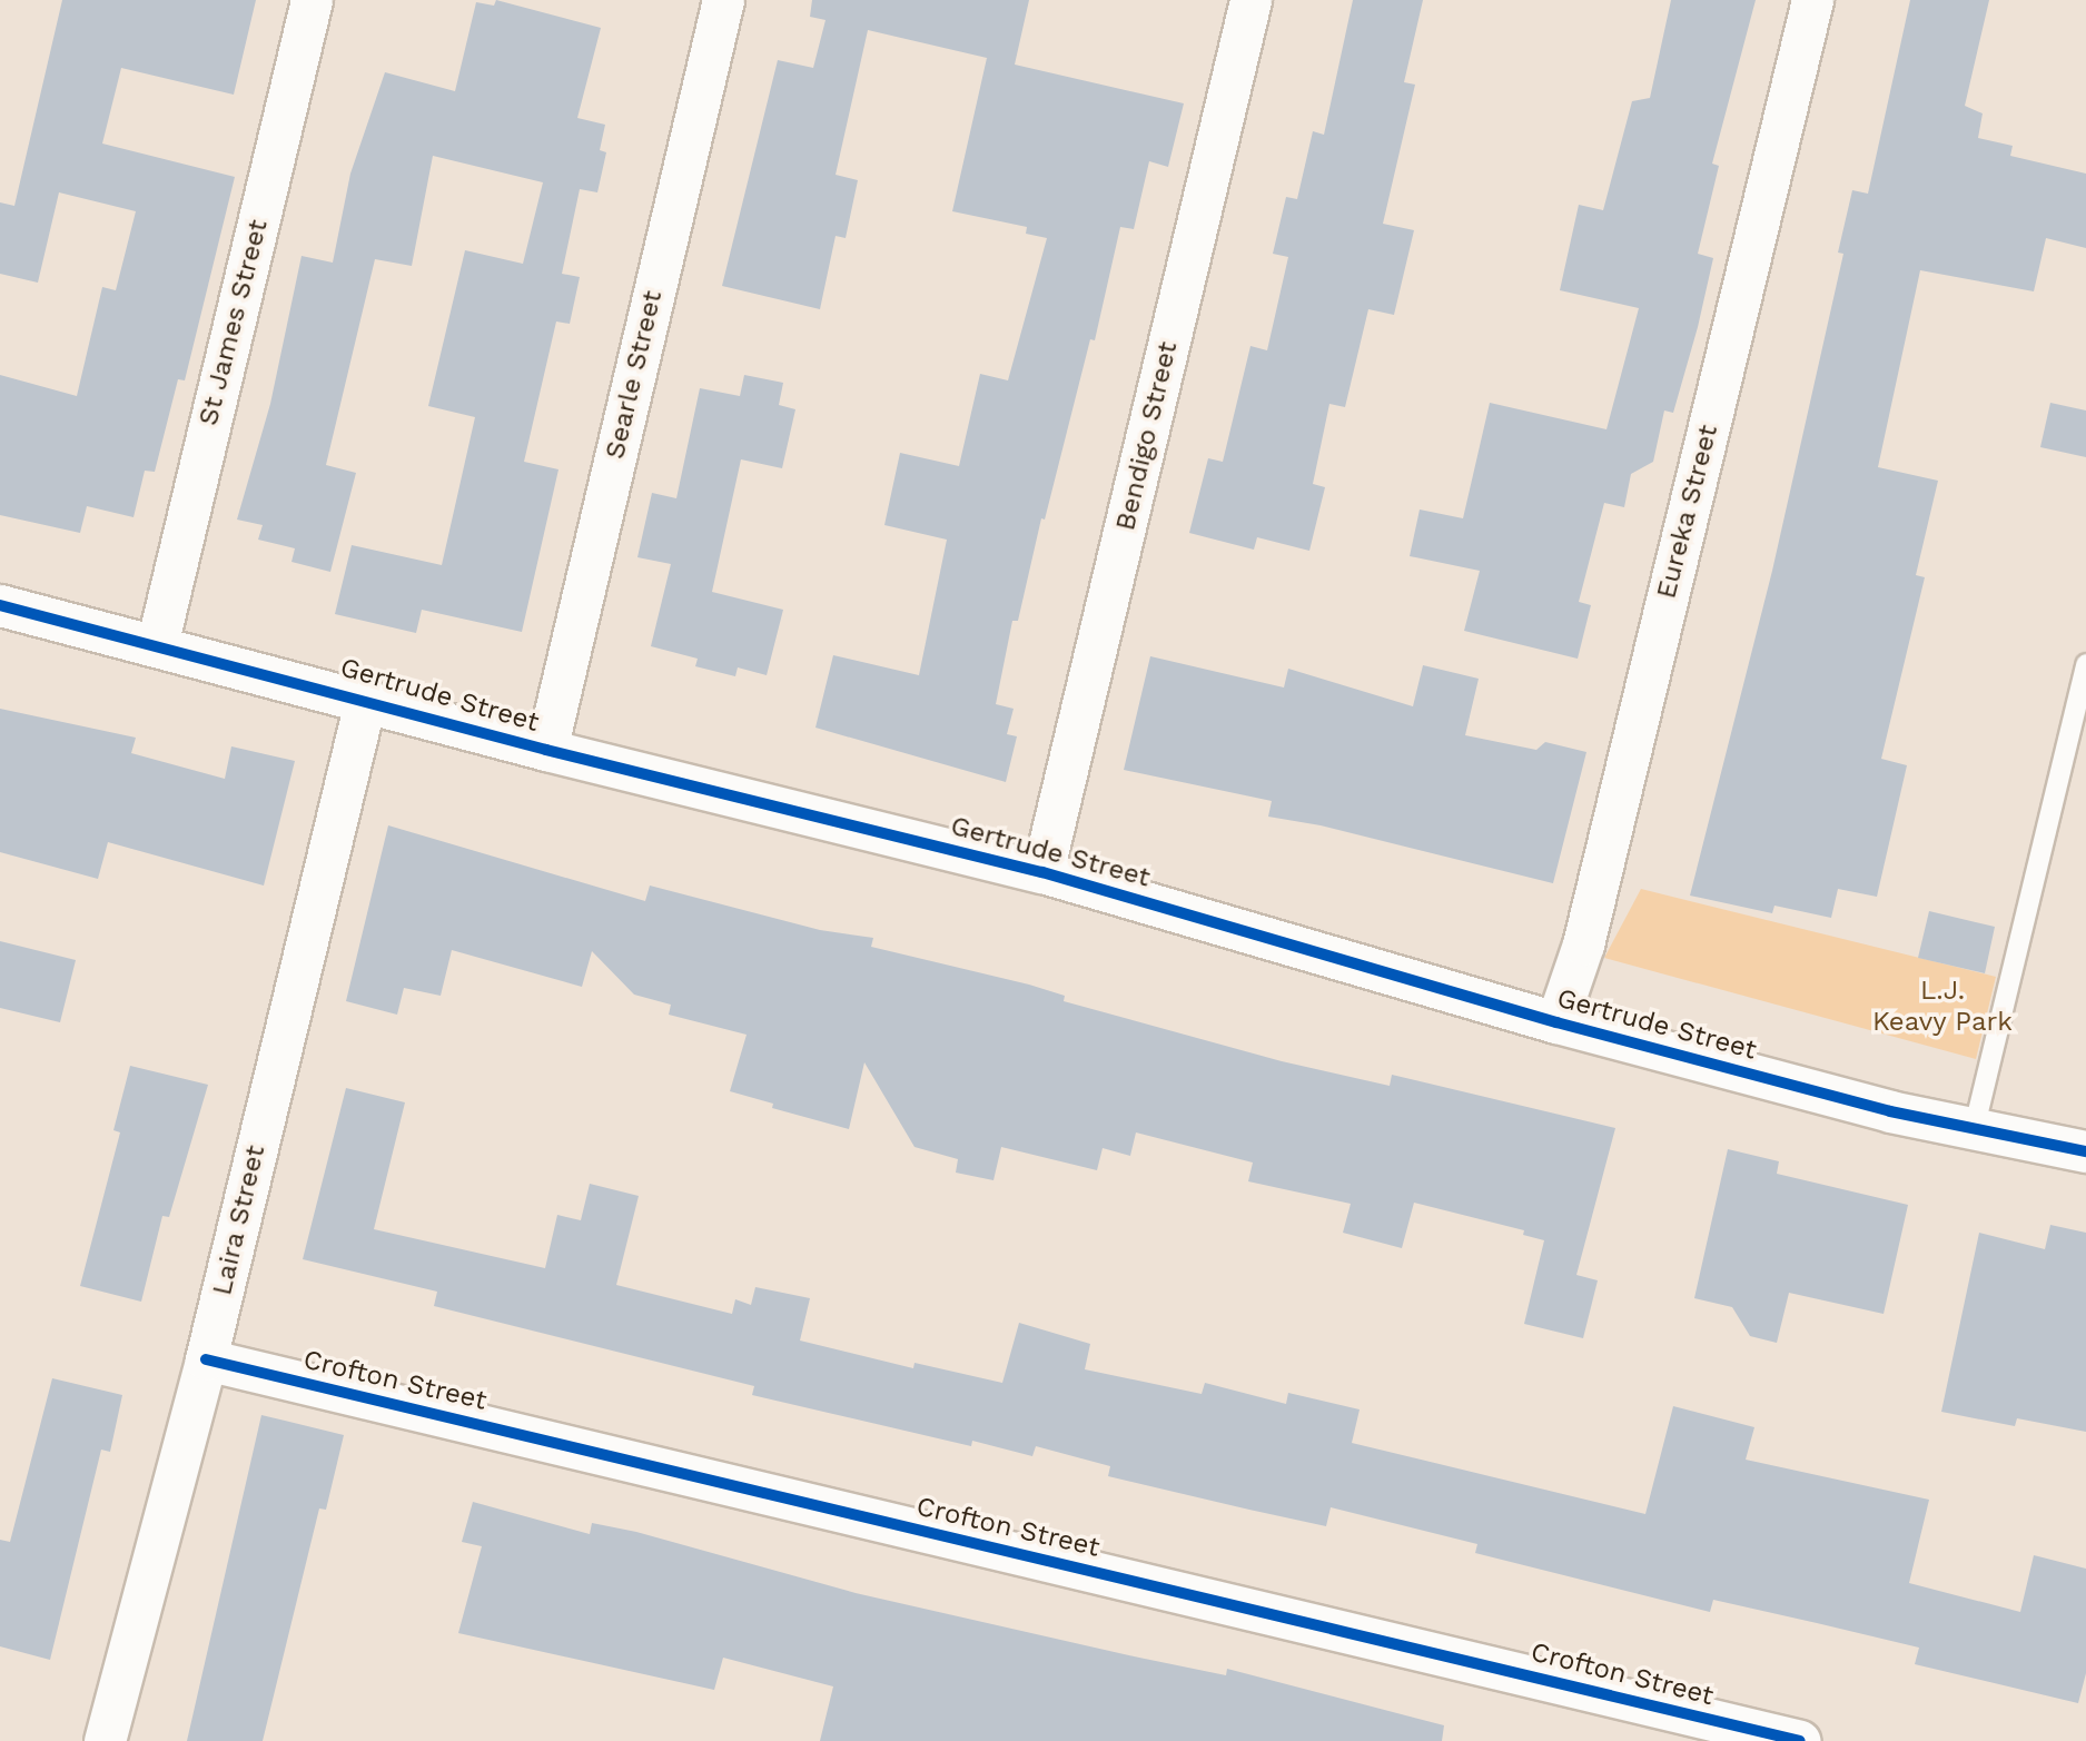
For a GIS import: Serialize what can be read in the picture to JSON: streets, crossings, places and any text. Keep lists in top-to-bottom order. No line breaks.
{"streets":{"street":["St James Street","Searle Street","Bendigo Street","Eureka Street","Gertrude Street","Laira Street","Crofton Street"]},"crossings":[["St James Street","Gertrude Street"],["Searle Street","Gertrude Street"],["Bendigo Street","Gertrude Street"],["Eureka Street","Gertrude Street"],["Gertrude Street","Laira Street"],["Laira Street","Crofton Street"]],"parks":["L.J. Keavy Park"]}
